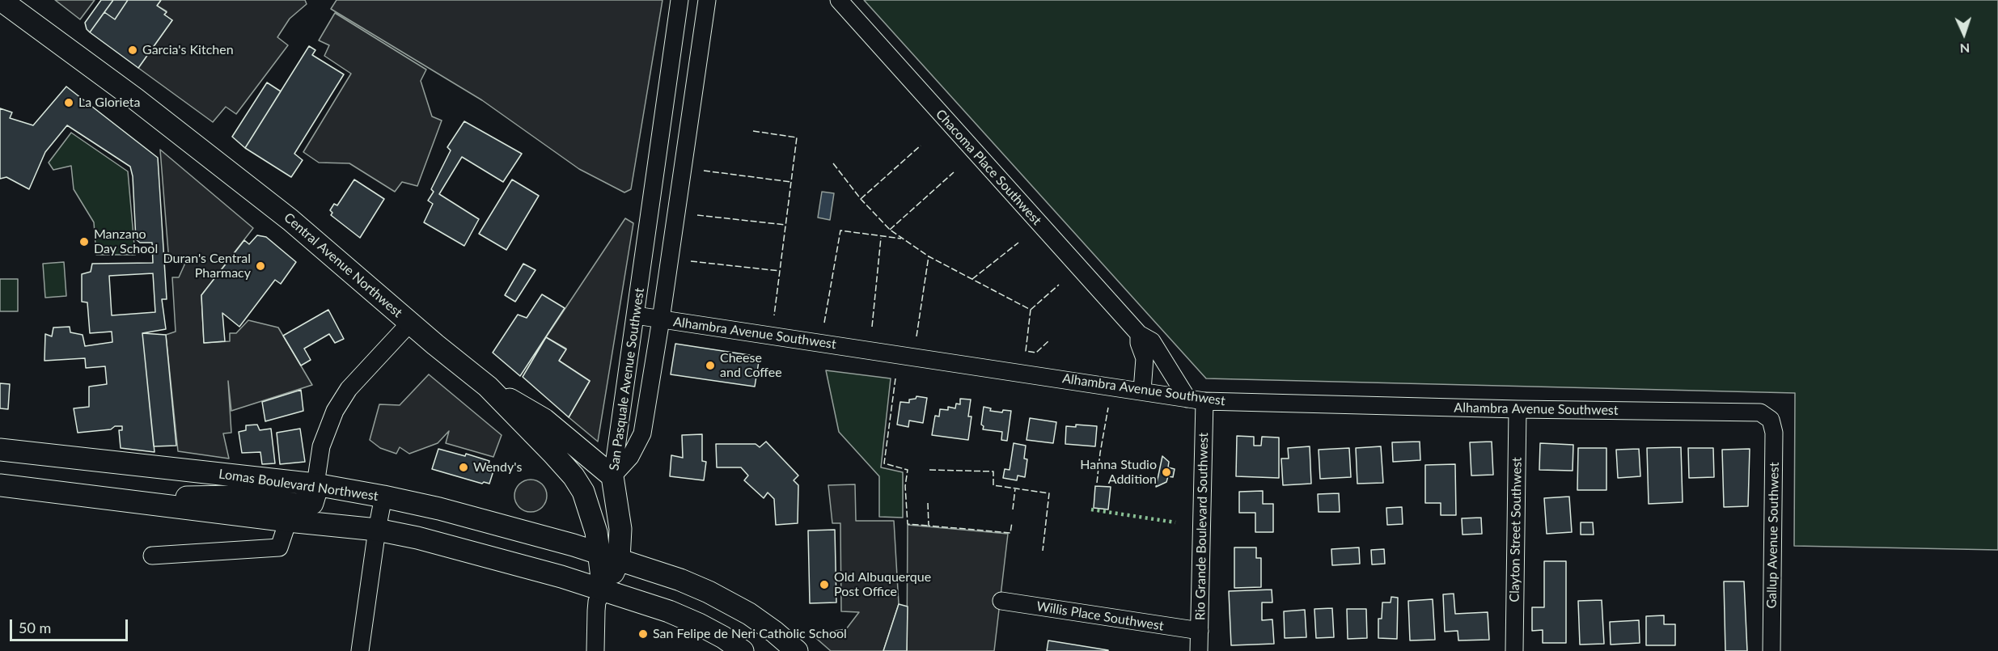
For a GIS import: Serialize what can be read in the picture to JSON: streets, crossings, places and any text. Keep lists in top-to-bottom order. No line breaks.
{"streets":{"main road":["Central Avenue Northwest","Lomas Boulevard Northwest"],"street":["Chacoma Place Southwest","Alhambra Avenue Southwest","San Pasquale Avenue Southwest","Rio Grande Boulevard Southwest","Clayton Street Southwest","Gallup Avenue Southwest","Willis Place Southwest"]},"crossings":[["Chacoma Place Southwest","Alhambra Avenue Southwest"],["Chacoma Place Southwest","Rio Grande Boulevard Southwest"],["Central Avenue Northwest","Lomas Boulevard Northwest"],["Alhambra Avenue Southwest","San Pasquale Avenue Southwest"],["Alhambra Avenue Southwest","Rio Grande Boulevard Southwest"],["Alhambra Avenue Southwest","Clayton Street Southwest"],["Alhambra Avenue Southwest","Gallup Avenue Southwest"],["Rio Grande Boulevard Southwest","Willis Place Southwest"]],"places":["Garcia's Kitchen","La Glorieta","Manzano Day School","Duran's Central Pharmacy","Cheese and Coffee","Wendy's","Hanna Studio Addition","Old Albuquerque Post Office","San Felipe de Neri Catholic School"],"scale_bar":"50 m","north":"bottom"}
